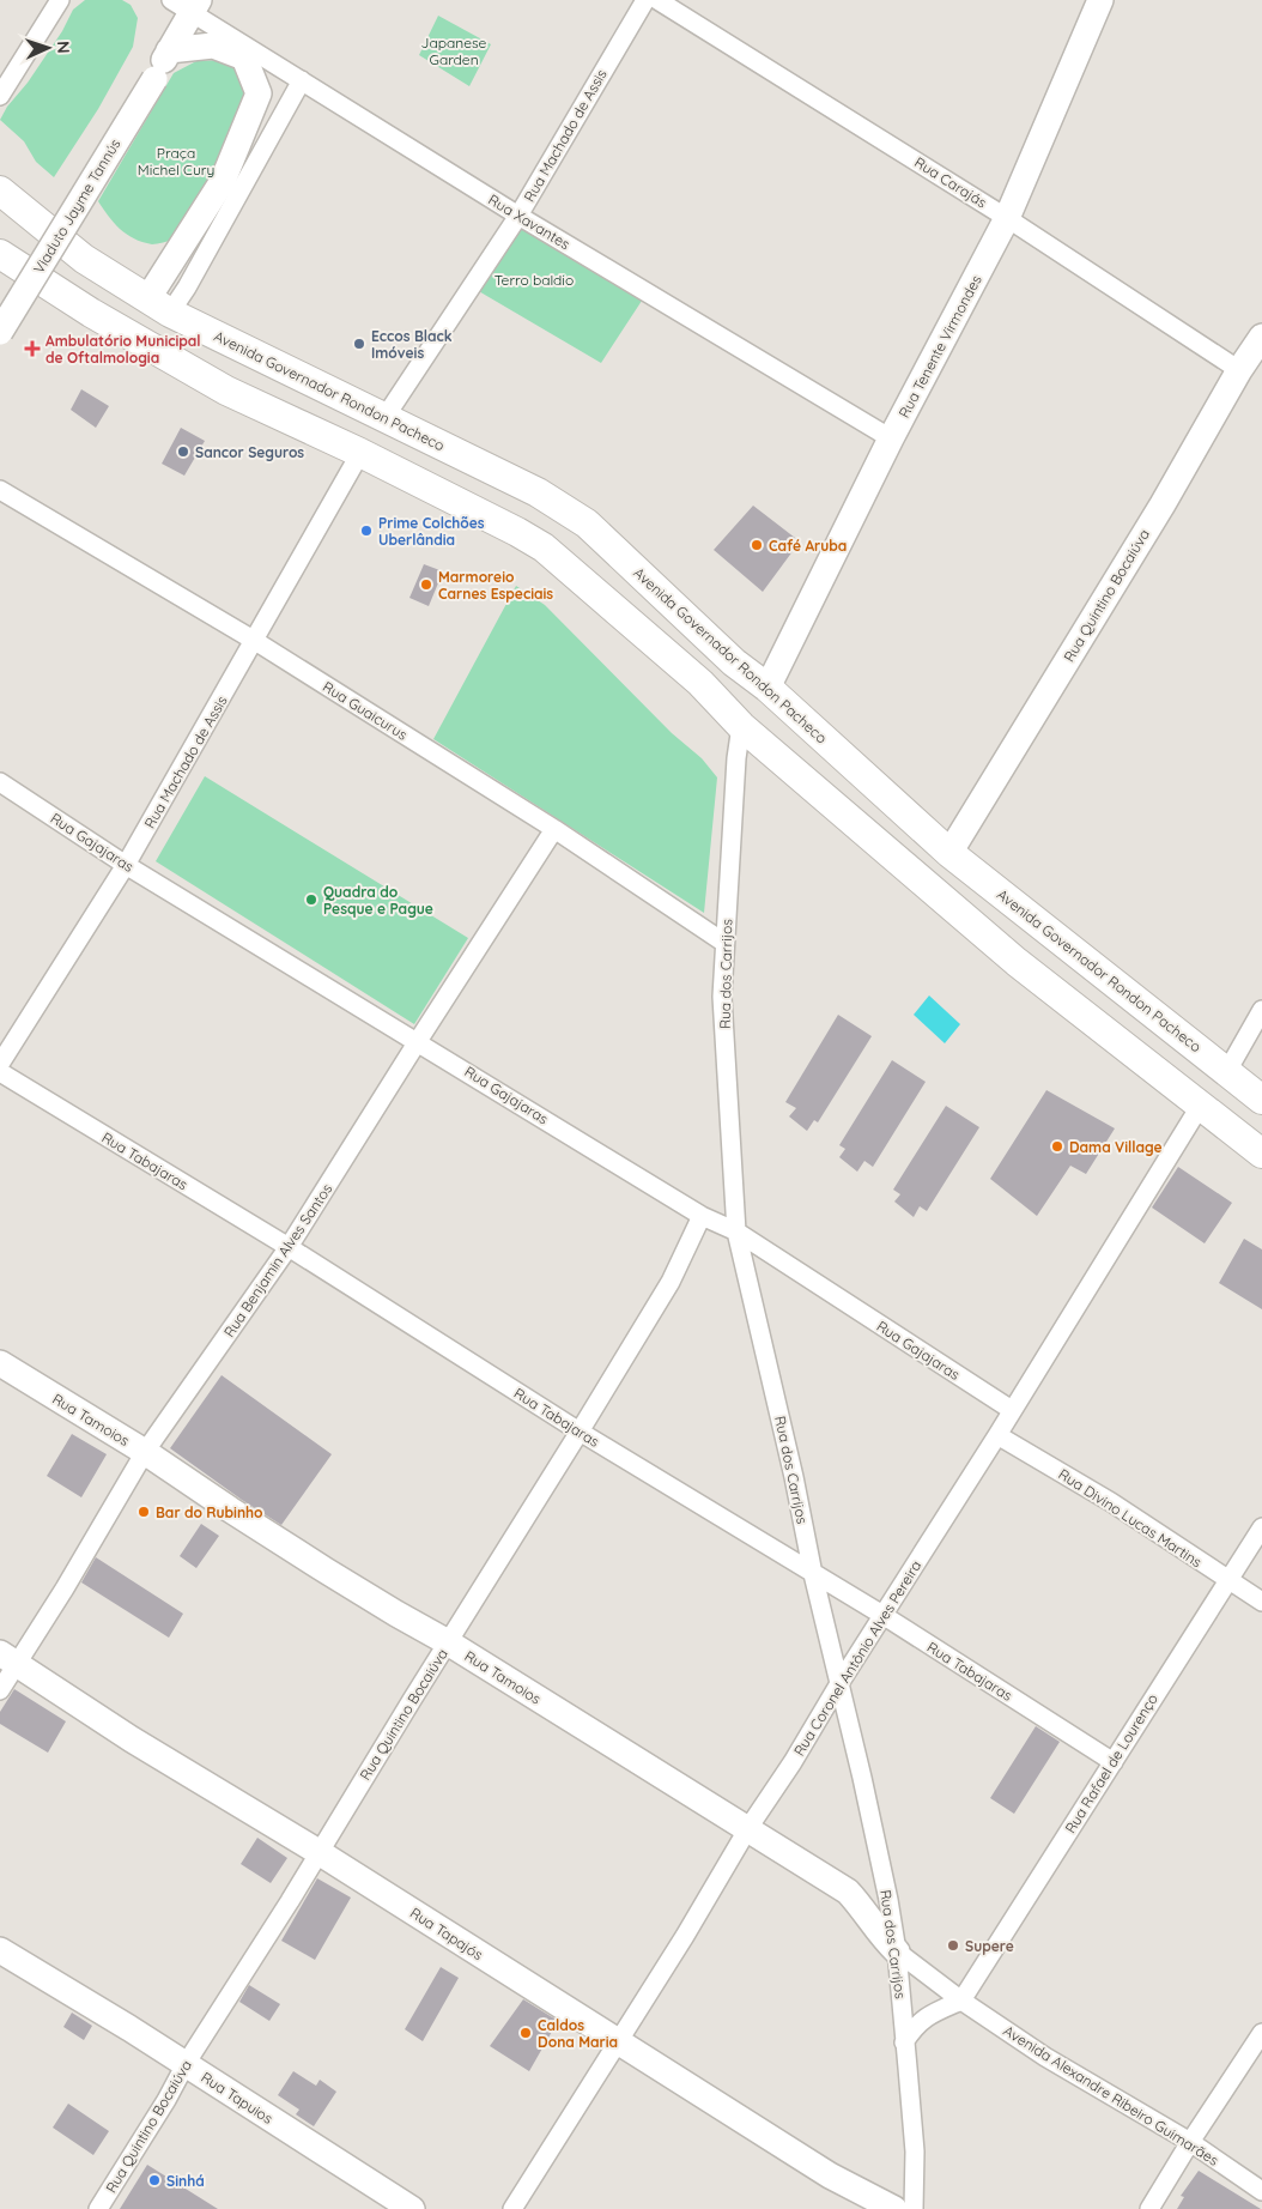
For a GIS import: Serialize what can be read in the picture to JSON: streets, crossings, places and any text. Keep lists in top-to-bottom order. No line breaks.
{"streets":{"main road":["Avenida Governador Rondon Pacheco"],"street":["Rua Machado de Assis","Rua Carajás","Viaduto Jayme Tannús","Rua Xavantes","Rua Tenente Virmondes","Rua Quintino Bocaiúva","Rua Guaicurus","Rua Gajajaras","Rua dos Carrijos","Rua Tabajaras","Rua Benjamin Alves Santos","Rua Tamoios","Rua Divino Lucas Martins","Rua Coronel Antônio Alves Pereira","Rua Rafael de Lourenço","Rua Tapajós","Avenida Alexandre Ribeiro Guimarães","Rua Tapuios"]},"crossings":[["Rua Machado de Assis","Rua Xavantes"],["Rua Machado de Assis","Avenida Governador Rondon Pacheco"],["Rua Machado de Assis","Rua Guaicurus"],["Rua Machado de Assis","Rua Gajajaras"],["Rua Carajás","Rua Tenente Virmondes"],["Rua Carajás","Rua Quintino Bocaiúva"],["Viaduto Jayme Tannús","Rua Xavantes"],["Rua Xavantes","Rua Tenente Virmondes"],["Rua Tenente Virmondes","Avenida Governador Rondon Pacheco"],["Avenida Governador Rondon Pacheco","Rua Quintino Bocaiúva"],["Rua Quintino Bocaiúva","Rua Gajajaras"],["Rua Quintino Bocaiúva","Rua Tabajaras"],["Rua Quintino Bocaiúva","Rua Tamoios"],["Rua Quintino Bocaiúva","Rua Tapajós"],["Rua Quintino Bocaiúva","Rua Tapuios"],["Rua Guaicurus","Rua dos Carrijos"],["Rua Guaicurus","Rua Benjamin Alves Santos"],["Rua Gajajaras","Rua dos Carrijos"],["Rua Gajajaras","Rua Benjamin Alves Santos"],["Rua Gajajaras","Rua Coronel Antônio Alves Pereira"],["Rua dos Carrijos","Rua Tabajaras"],["Rua dos Carrijos","Rua Tamoios"],["Rua dos Carrijos","Rua Coronel Antônio Alves Pereira"],["Rua dos Carrijos","Avenida Alexandre Ribeiro Guimarães"],["Rua Tabajaras","Rua Benjamin Alves Santos"],["Rua Tabajaras","Rua Coronel Antônio Alves Pereira"],["Rua Tabajaras","Rua Rafael de Lourenço"],["Rua Benjamin Alves Santos","Rua Tamoios"],["Rua Benjamin Alves Santos","Rua Tapajós"],["Rua Tamoios","Rua Coronel Antônio Alves Pereira"],["Rua Tamoios","Avenida Alexandre Ribeiro Guimarães"],["Rua Divino Lucas Martins","Rua Coronel Antônio Alves Pereira"],["Rua Divino Lucas Martins","Rua Rafael de Lourenço"],["Rua Coronel Antônio Alves Pereira","Rua Tapajós"],["Rua Rafael de Lourenço","Avenida Alexandre Ribeiro Guimarães"]],"parks":["Japanese Garden","Praça Michel Cury","Terro baldio"],"places":{"other":["Eccos Black Imóveis","Sancor Seguros","Prime Colchões Uberlândia","Café Aruba","Marmoreio Carnes Especiais","Quadra do Pesque e Pague","Dama Village","Bar do Rubinho","Supere","Caldos Dona Maria","Sinhá"],"health":["Ambulatório Municipal de Oftalmologia"]},"north":"right"}
